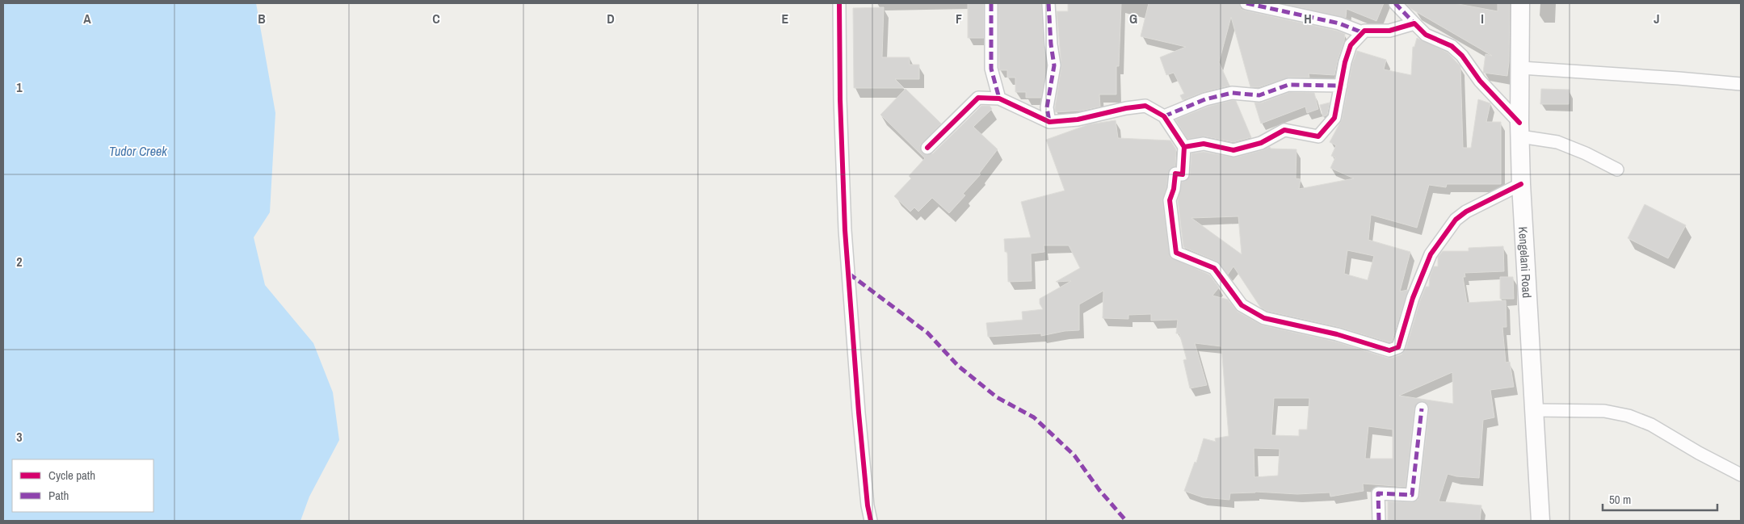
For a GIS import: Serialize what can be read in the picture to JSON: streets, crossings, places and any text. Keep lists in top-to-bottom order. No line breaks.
{"streets":{"main road":["Kengelani Road"]},"water":["Tudor Creek"],"legend":["Cycle path","Path"],"scale_bar":"50 m","grid":{"columns":["A","B","C","D","E","F","G","H","I","J"],"rows":["1","2","3"]}}
